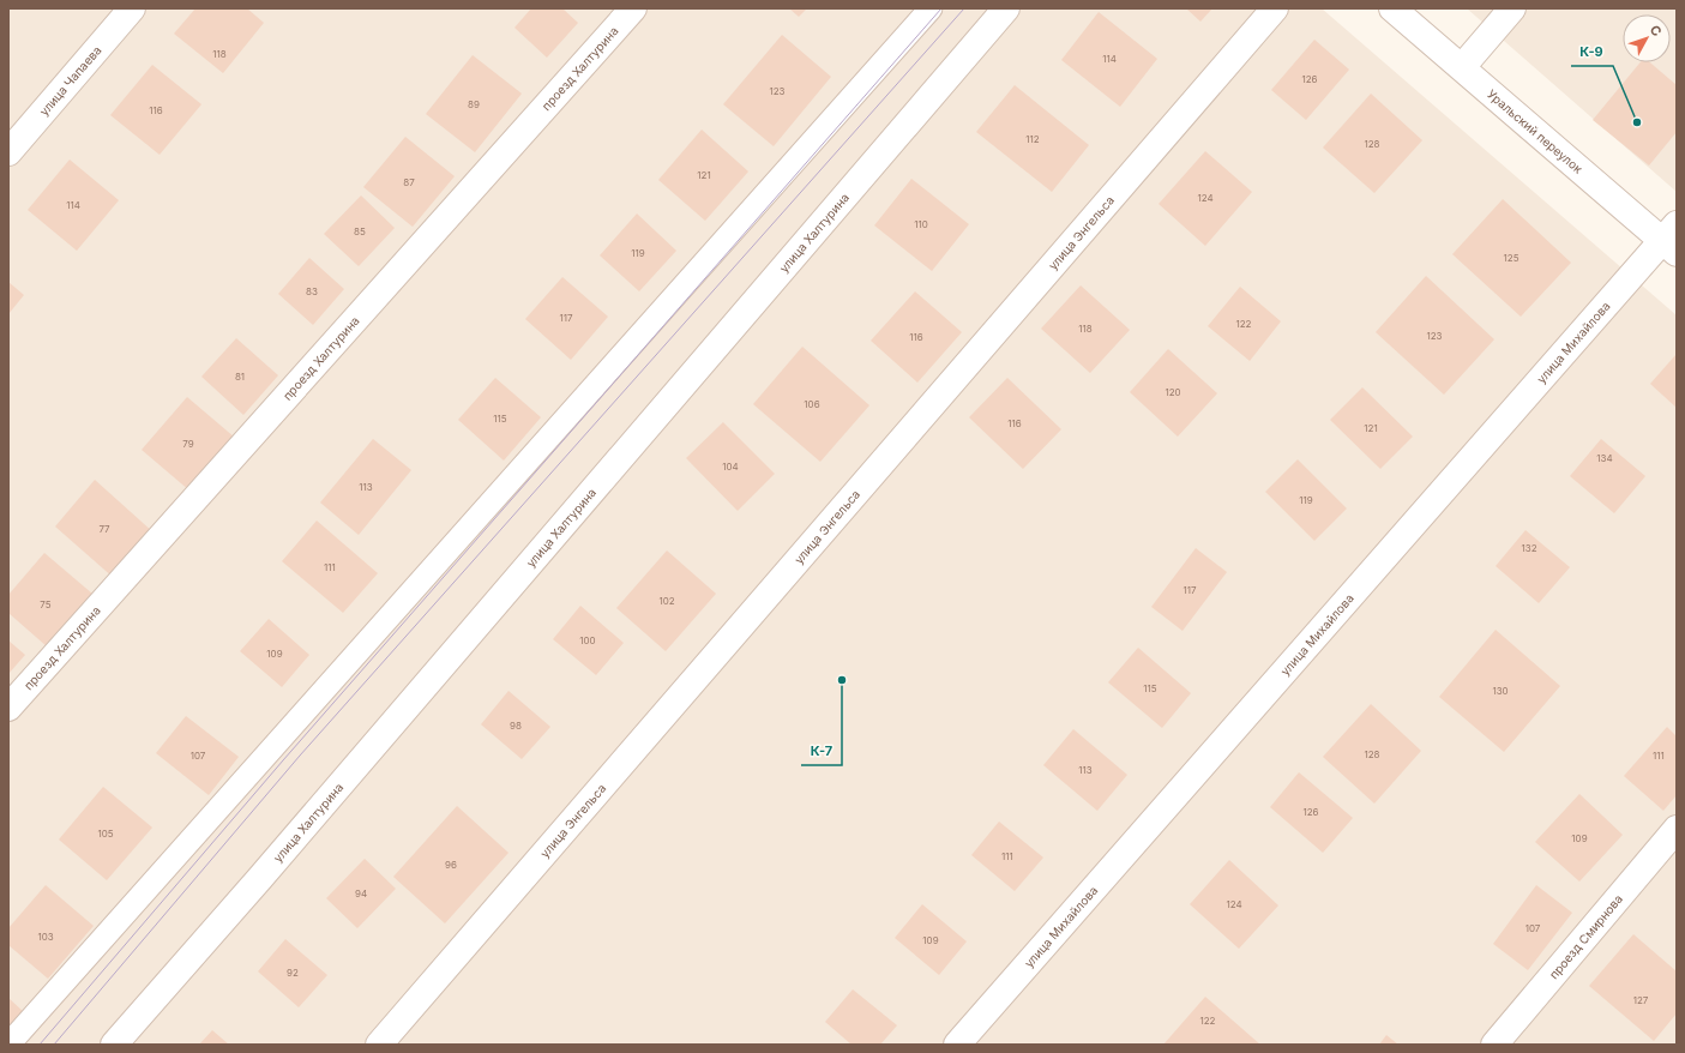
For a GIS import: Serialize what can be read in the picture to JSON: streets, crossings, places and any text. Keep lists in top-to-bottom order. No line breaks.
{"streets":{"street":["проезд Халтурина","улица Чапаева","Уральский переулок","улица Халтурина","улица Энгельса","улица Михайлова","проезд Смирнова"]},"crossings":[["Уральский переулок","улица Михайлова"]],"places":["К-9","К-7"],"house_numbers":["118","114","126","123","89","116","112","128","121","87","124","114","110","85","119","125","83","117","122","118","123","116","81","120","106","115","116","121","79","134","104","113","119","77","132","111","117","102","75","100","109","115","130","98","128","107","111","113","126","105","109","111","96","94","124","107","103","109","92","127","122"],"north":"top right"}
